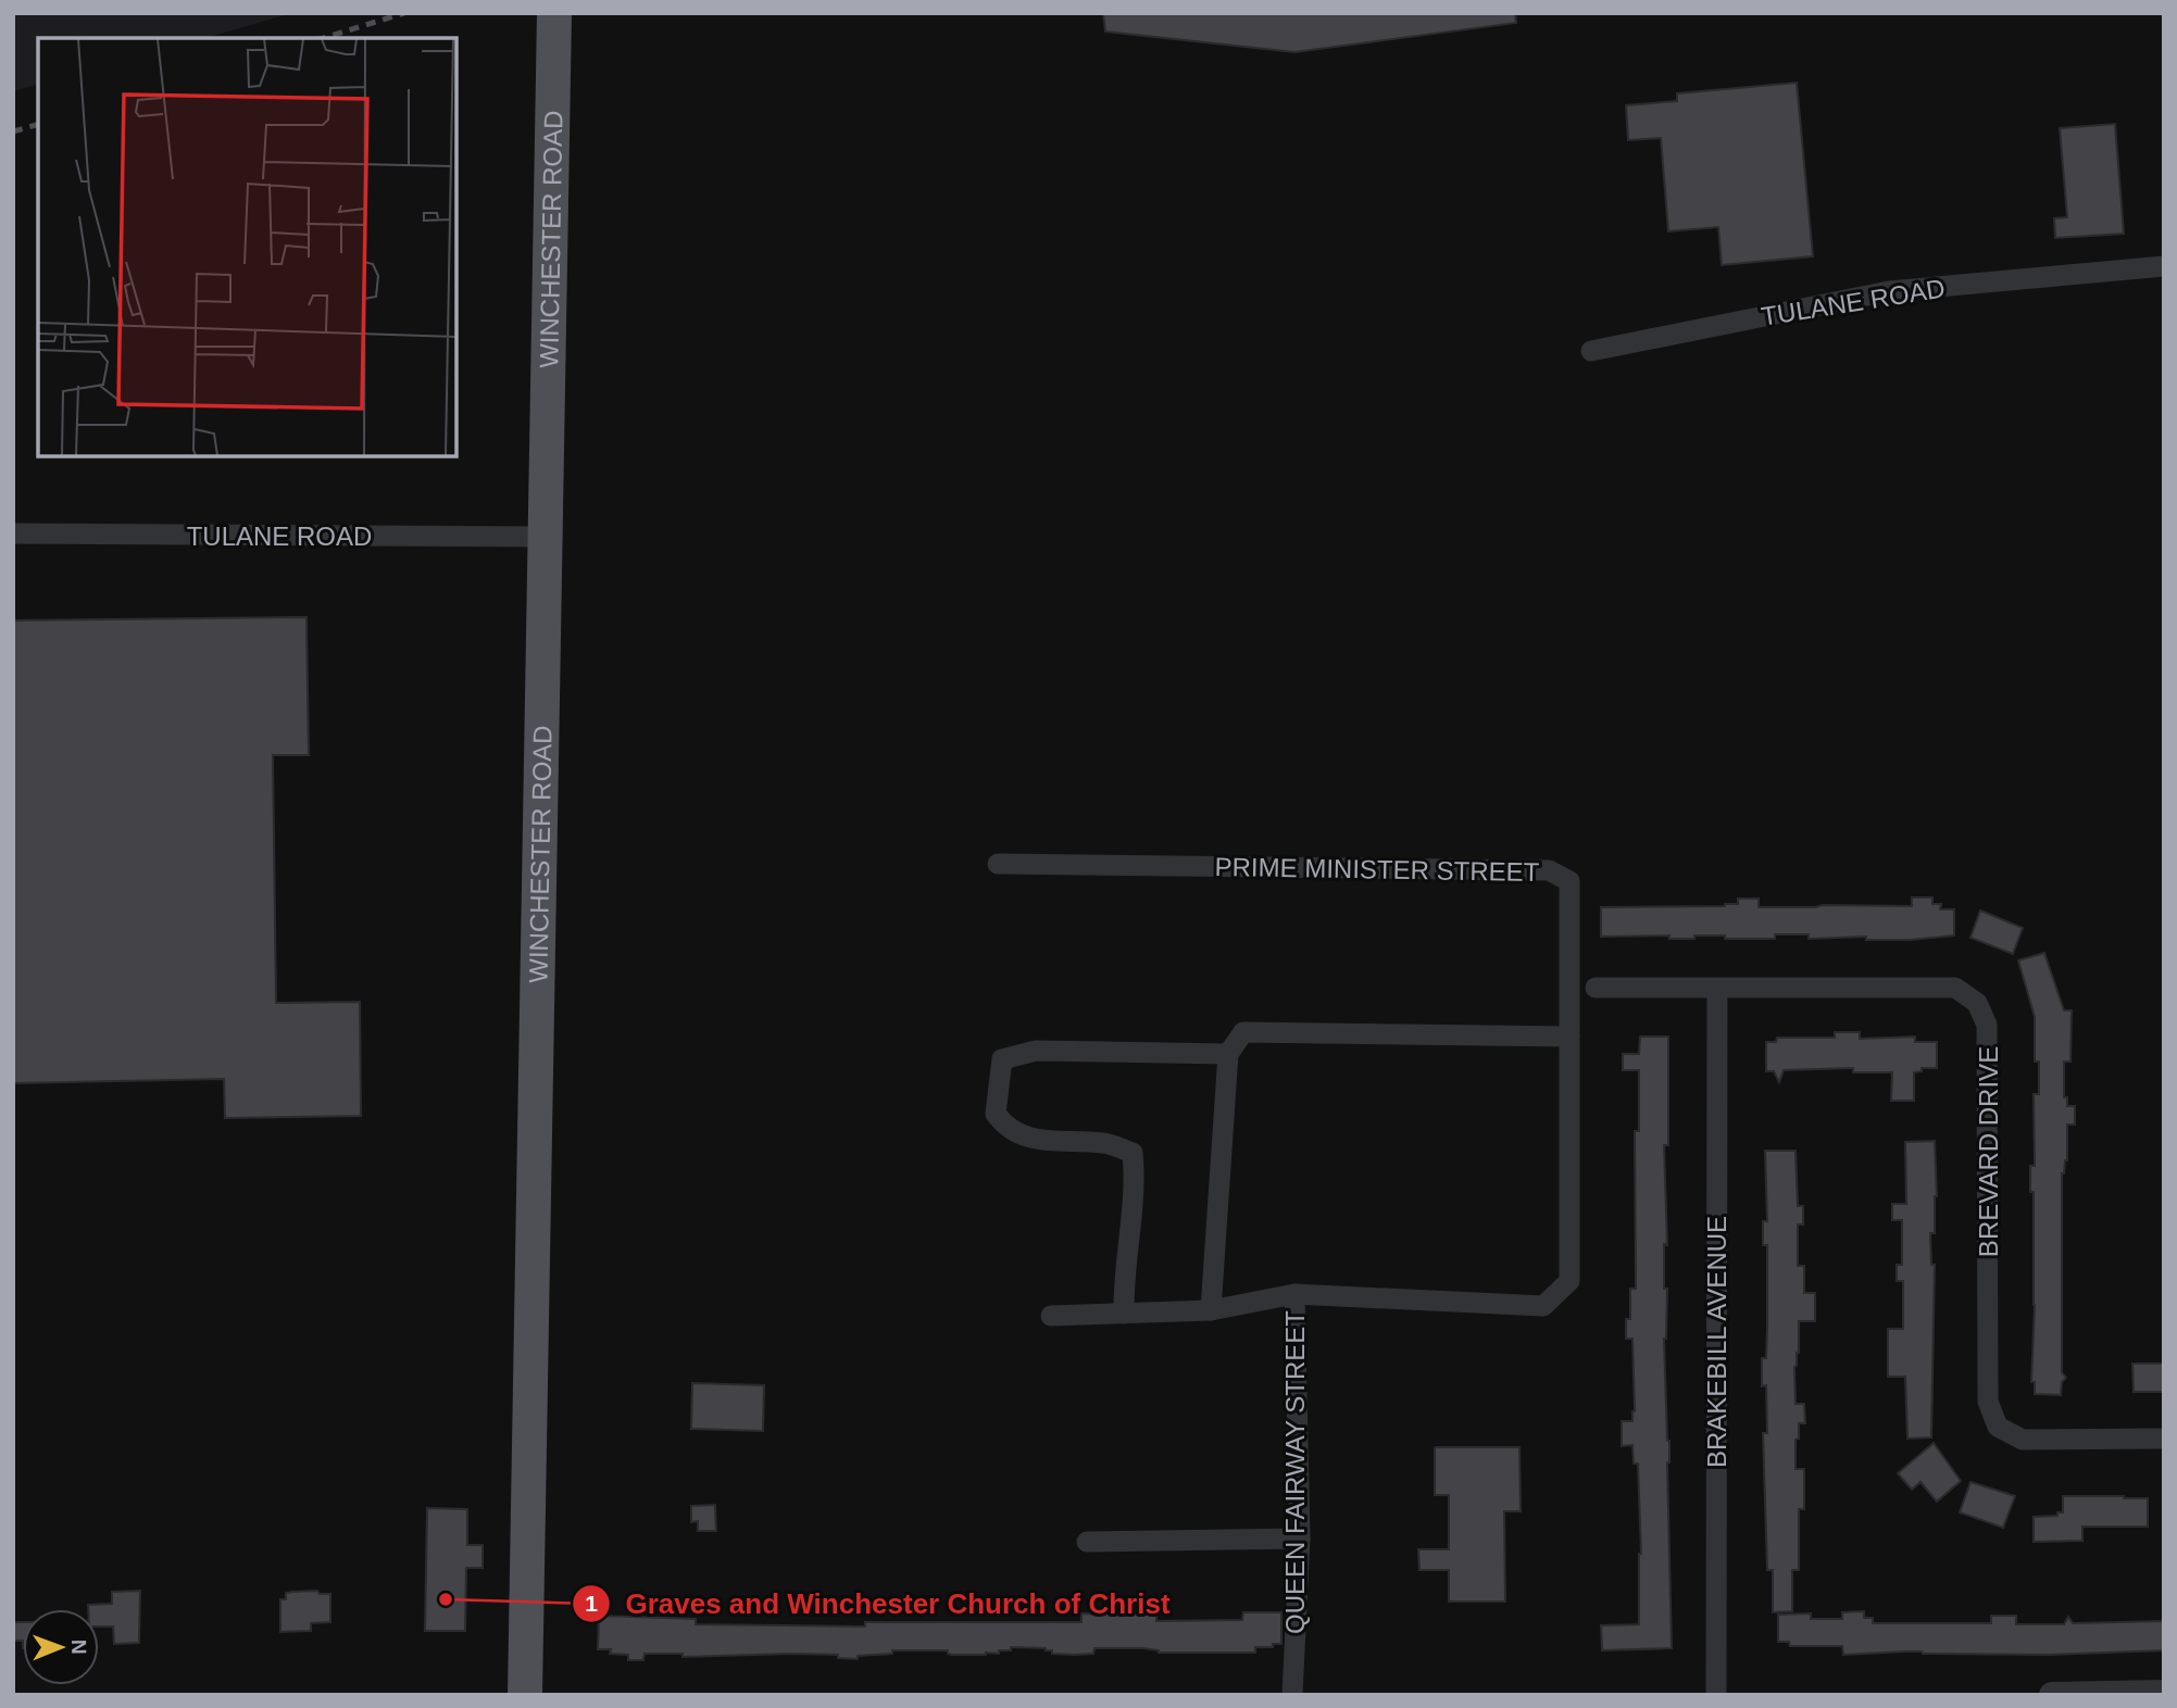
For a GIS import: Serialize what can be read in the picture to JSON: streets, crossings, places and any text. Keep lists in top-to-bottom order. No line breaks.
{"streets":{"main road":["WINCHESTER ROAD"],"street":["TULANE ROAD","PRIME MINISTER STREET","BREVARD DRIVE","BRAKEBILL AVENUE","QUEEN FAIRWAY STREET"]},"crossings":[["WINCHESTER ROAD","TULANE ROAD"],["BREVARD DRIVE","BRAKEBILL AVENUE"]],"places":["Graves and Winchester Church of Christ"],"north":"right"}
